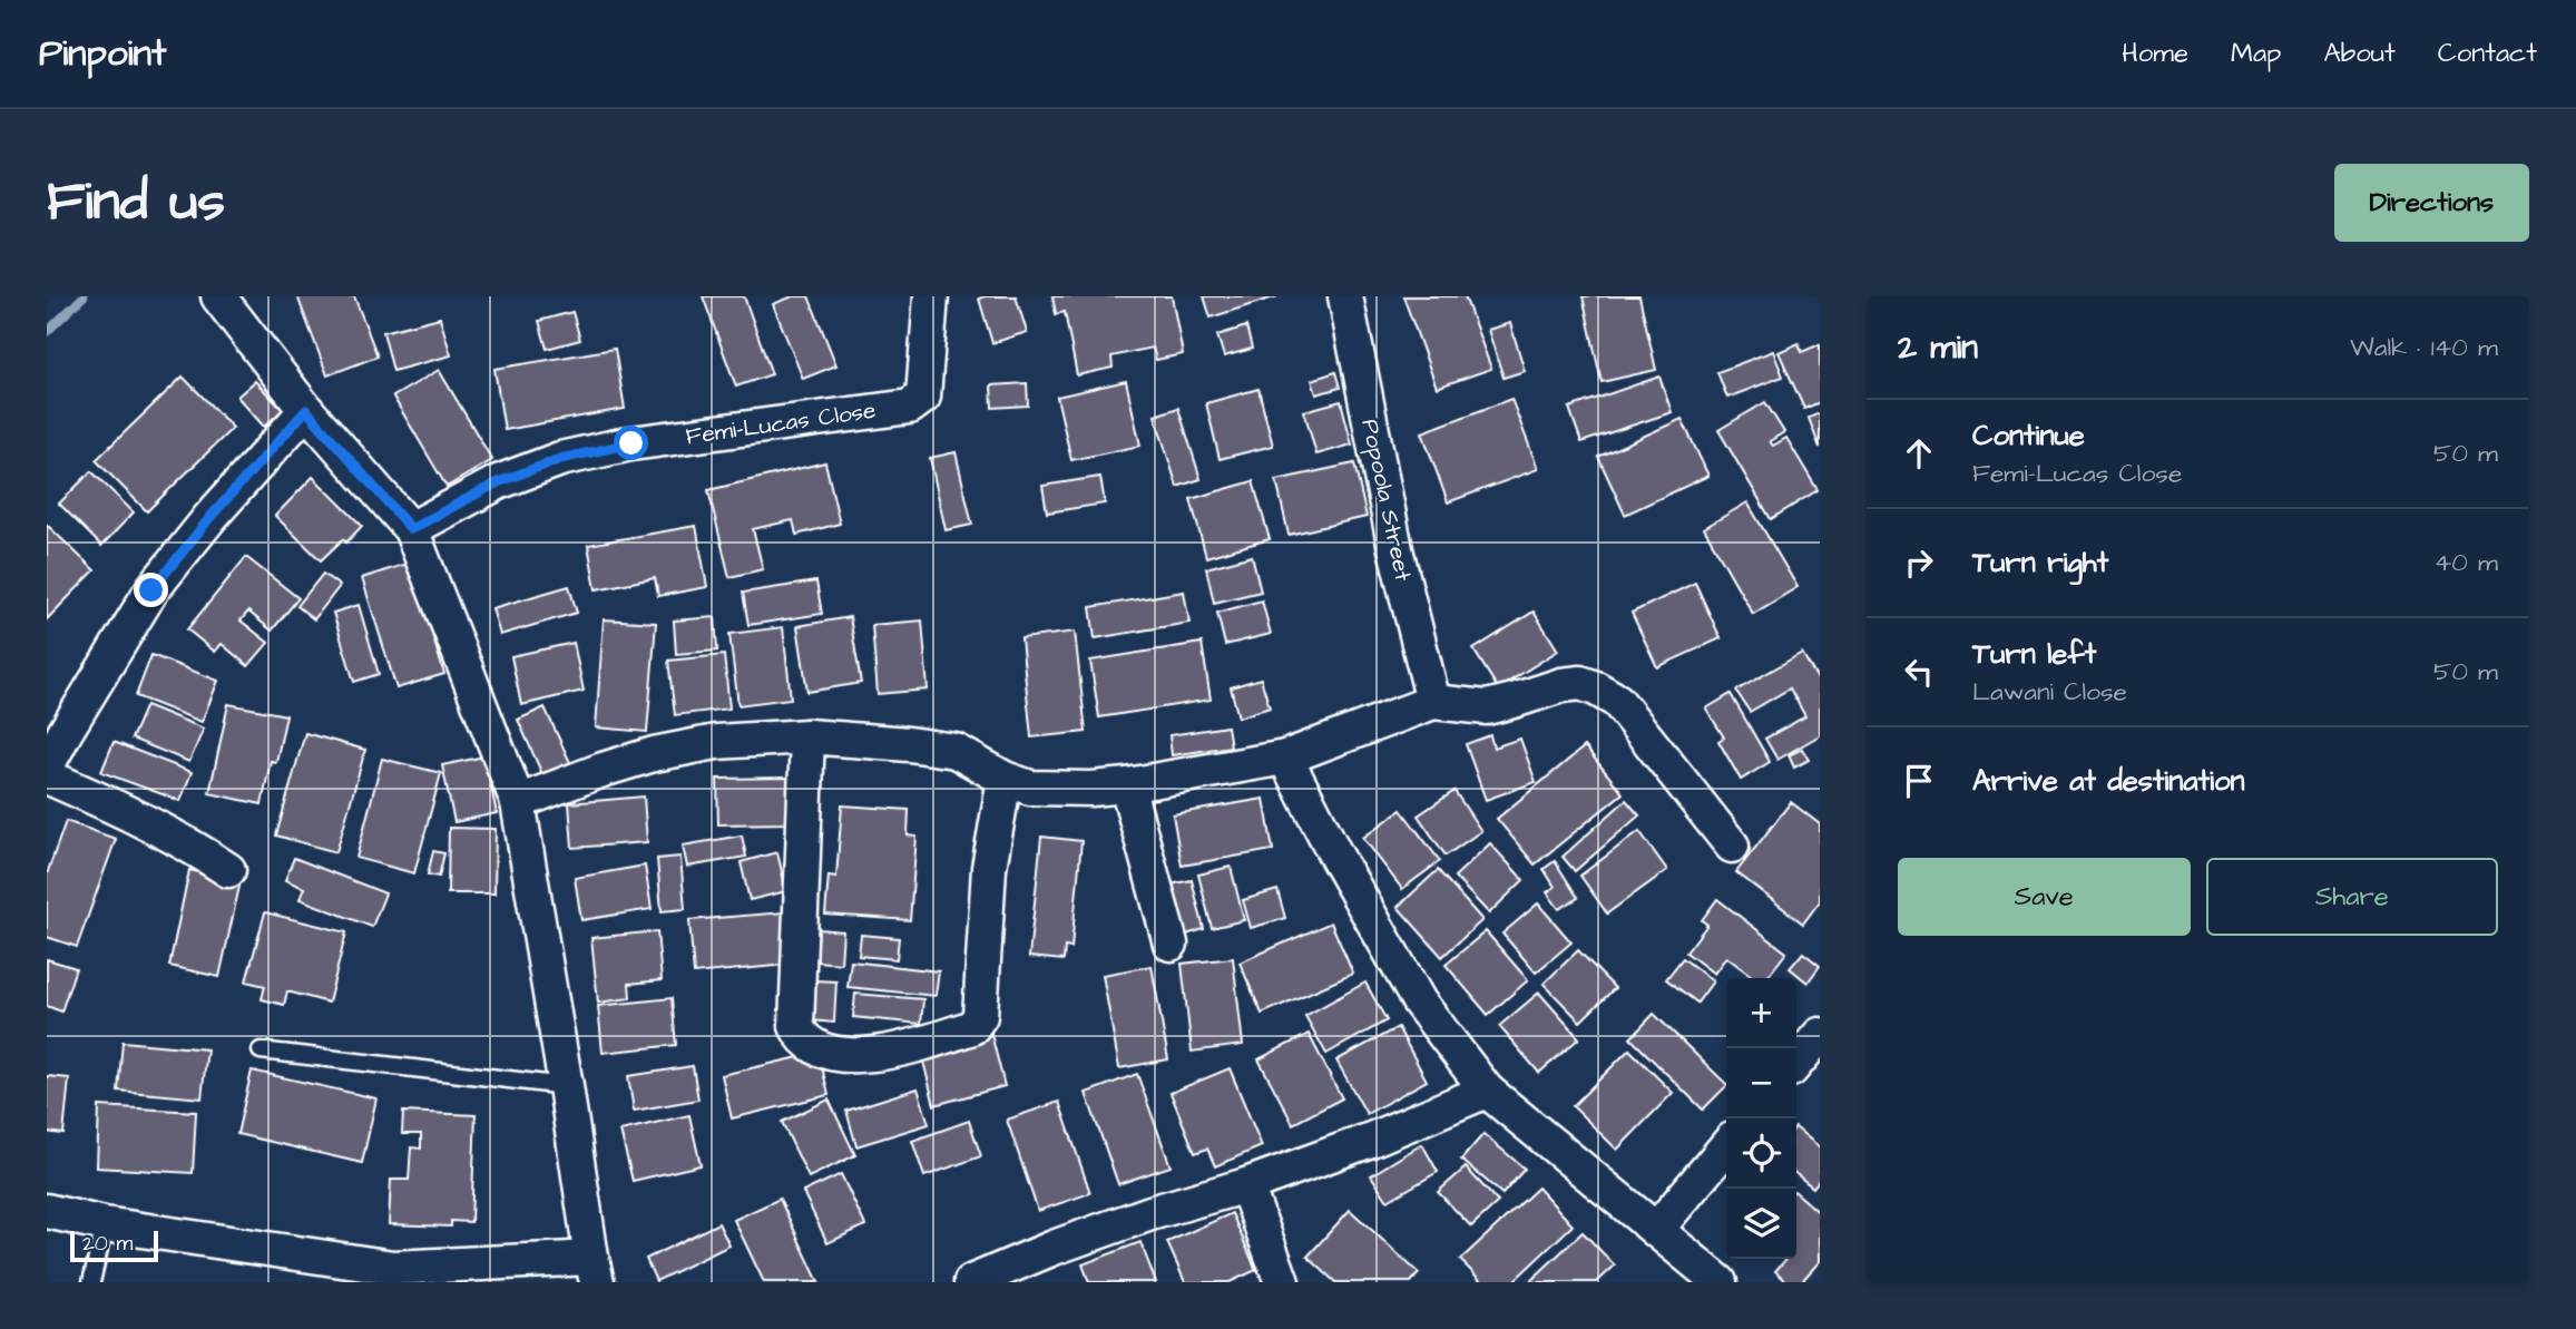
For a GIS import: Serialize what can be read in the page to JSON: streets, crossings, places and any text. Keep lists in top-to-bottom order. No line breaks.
{"streets":{"street":["Femi-Lucas Close","Popoola Street"]},"scale_bar":"20 m","page":{"header":"Pinpoint","nav":["Home","Map","About","Contact"],"buttons":["Directions",["Save","Share"]],"title":"Find us","heading":["2 min","Walk · 140 m"],"list":[["Continue","Femi-Lucas Close","50 m"],["Turn right","40 m"],["Turn left","Lawani Close","50 m"],"Arrive at destination"],"map_buttons":["+","−"],"scale":"20 m"}}
